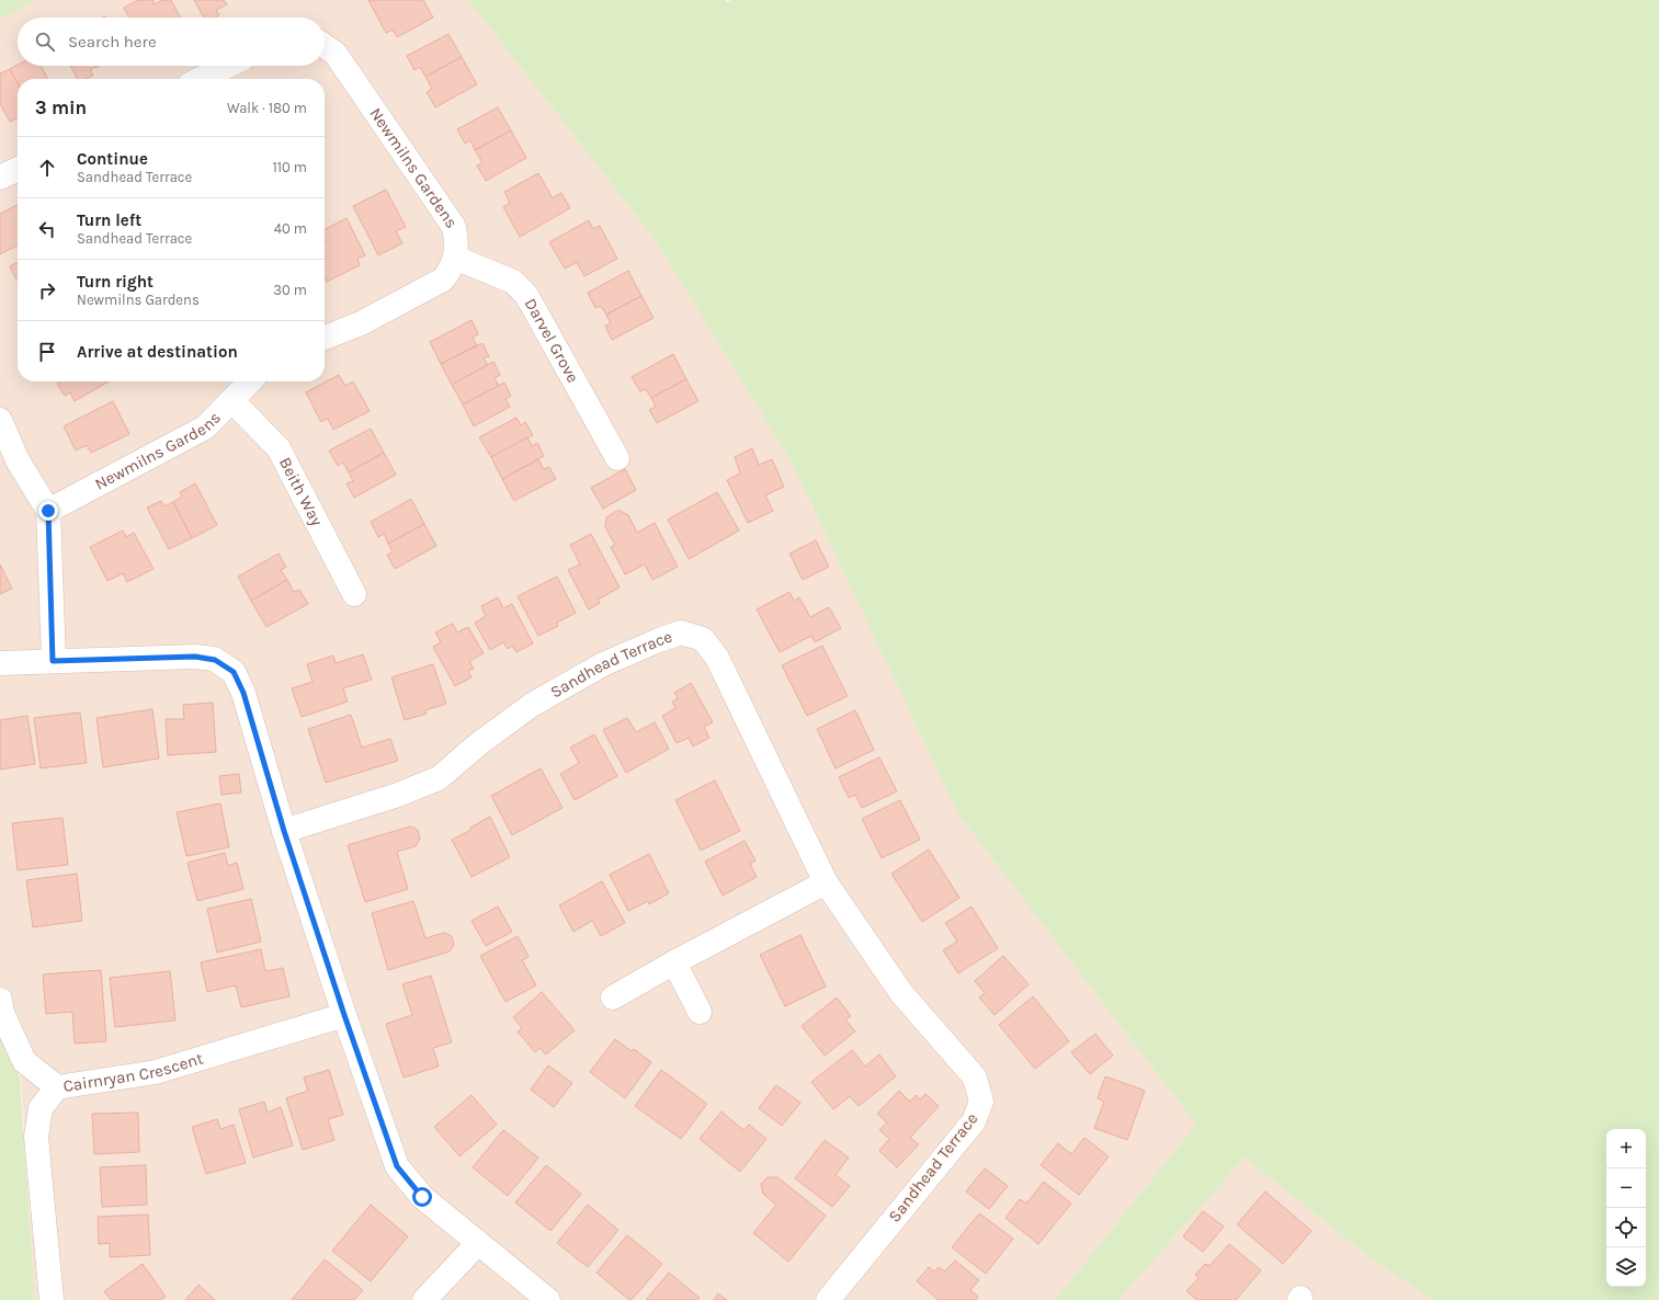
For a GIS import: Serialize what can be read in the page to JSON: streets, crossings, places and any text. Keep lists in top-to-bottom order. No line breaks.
{"streets":{"street":["Newmilns Gardens","Darvel Grove","Beith Way","Sandhead Terrace","Cairnryan Crescent"]},"crossings":[["Newmilns Gardens","Darvel Grove"],["Newmilns Gardens","Beith Way"]],"page":{"search":"Search here","heading":["3 min","Walk · 180 m"],"list":[["Continue","Sandhead Terrace","110 m"],["Turn left","Sandhead Terrace","40 m"],["Turn right","Newmilns Gardens","30 m"],"Arrive at destination"],"map_buttons":["+","−"]}}
